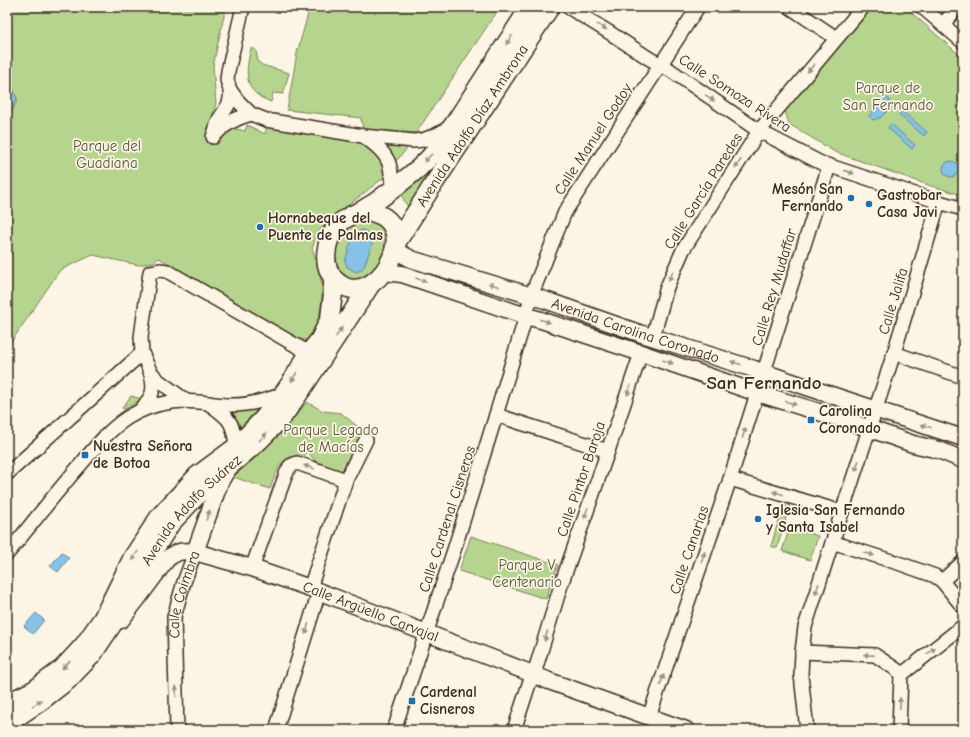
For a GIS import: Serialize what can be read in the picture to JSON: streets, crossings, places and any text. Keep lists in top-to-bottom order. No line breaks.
{"streets":{"highway":["Avenida Adolfo Díaz Ambrona","Avenida Adolfo Suárez"],"main road":["Avenida Carolina Coronado","Calle Coimbra","Calle Argüello Carvajal"],"street":["Calle Somoza Rivera","Calle Manuel Godoy","Calle García Paredes","Calle Rey Mudaffar","Calle Jalifa","Calle Pintor Baroja","Calle Cardenal Cisneros","Calle Canarias"]},"crossings":[["Calle Somoza Rivera","Calle Manuel Godoy"],["Calle Somoza Rivera","Calle García Paredes"],["Calle Somoza Rivera","Calle Rey Mudaffar"],["Calle Somoza Rivera","Calle Jalifa"],["Avenida Adolfo Díaz Ambrona","Avenida Carolina Coronado"],["Avenida Adolfo Díaz Ambrona","Avenida Adolfo Suárez"],["Calle Manuel Godoy","Avenida Carolina Coronado"],["Calle García Paredes","Avenida Carolina Coronado"],["Calle Rey Mudaffar","Avenida Carolina Coronado"],["Calle Jalifa","Avenida Carolina Coronado"],["Avenida Carolina Coronado","Calle Pintor Baroja"],["Avenida Carolina Coronado","Avenida Adolfo Suárez"],["Avenida Carolina Coronado","Calle Cardenal Cisneros"],["Avenida Carolina Coronado","Calle Canarias"],["Calle Pintor Baroja","Calle Argüello Carvajal"],["Avenida Adolfo Suárez","Calle Coimbra"],["Avenida Adolfo Suárez","Calle Argüello Carvajal"],["Calle Cardenal Cisneros","Calle Argüello Carvajal"],["Calle Canarias","Calle Argüello Carvajal"],["Calle Coimbra","Calle Argüello Carvajal"]],"one_way":["Calle Somoza Rivera","Calle García Paredes","Calle Pintor Baroja","Calle Canarias","Calle Coimbra"],"districts":["San Fernando"],"parks":["Parque de San Fernando","Parque del Guadiana","Parque Legado de Macías","Parque V Centenario"],"places":{"other":["Mesón San Fernando","Gastrobar Casa Javi","Hornabeque del Puente de Palmas","Iglesia San Fernando y Santa Isabel"],"transit":["Carolina Coronado","Nuestra Señora de Botoa","Cardenal Cisneros"]}}
